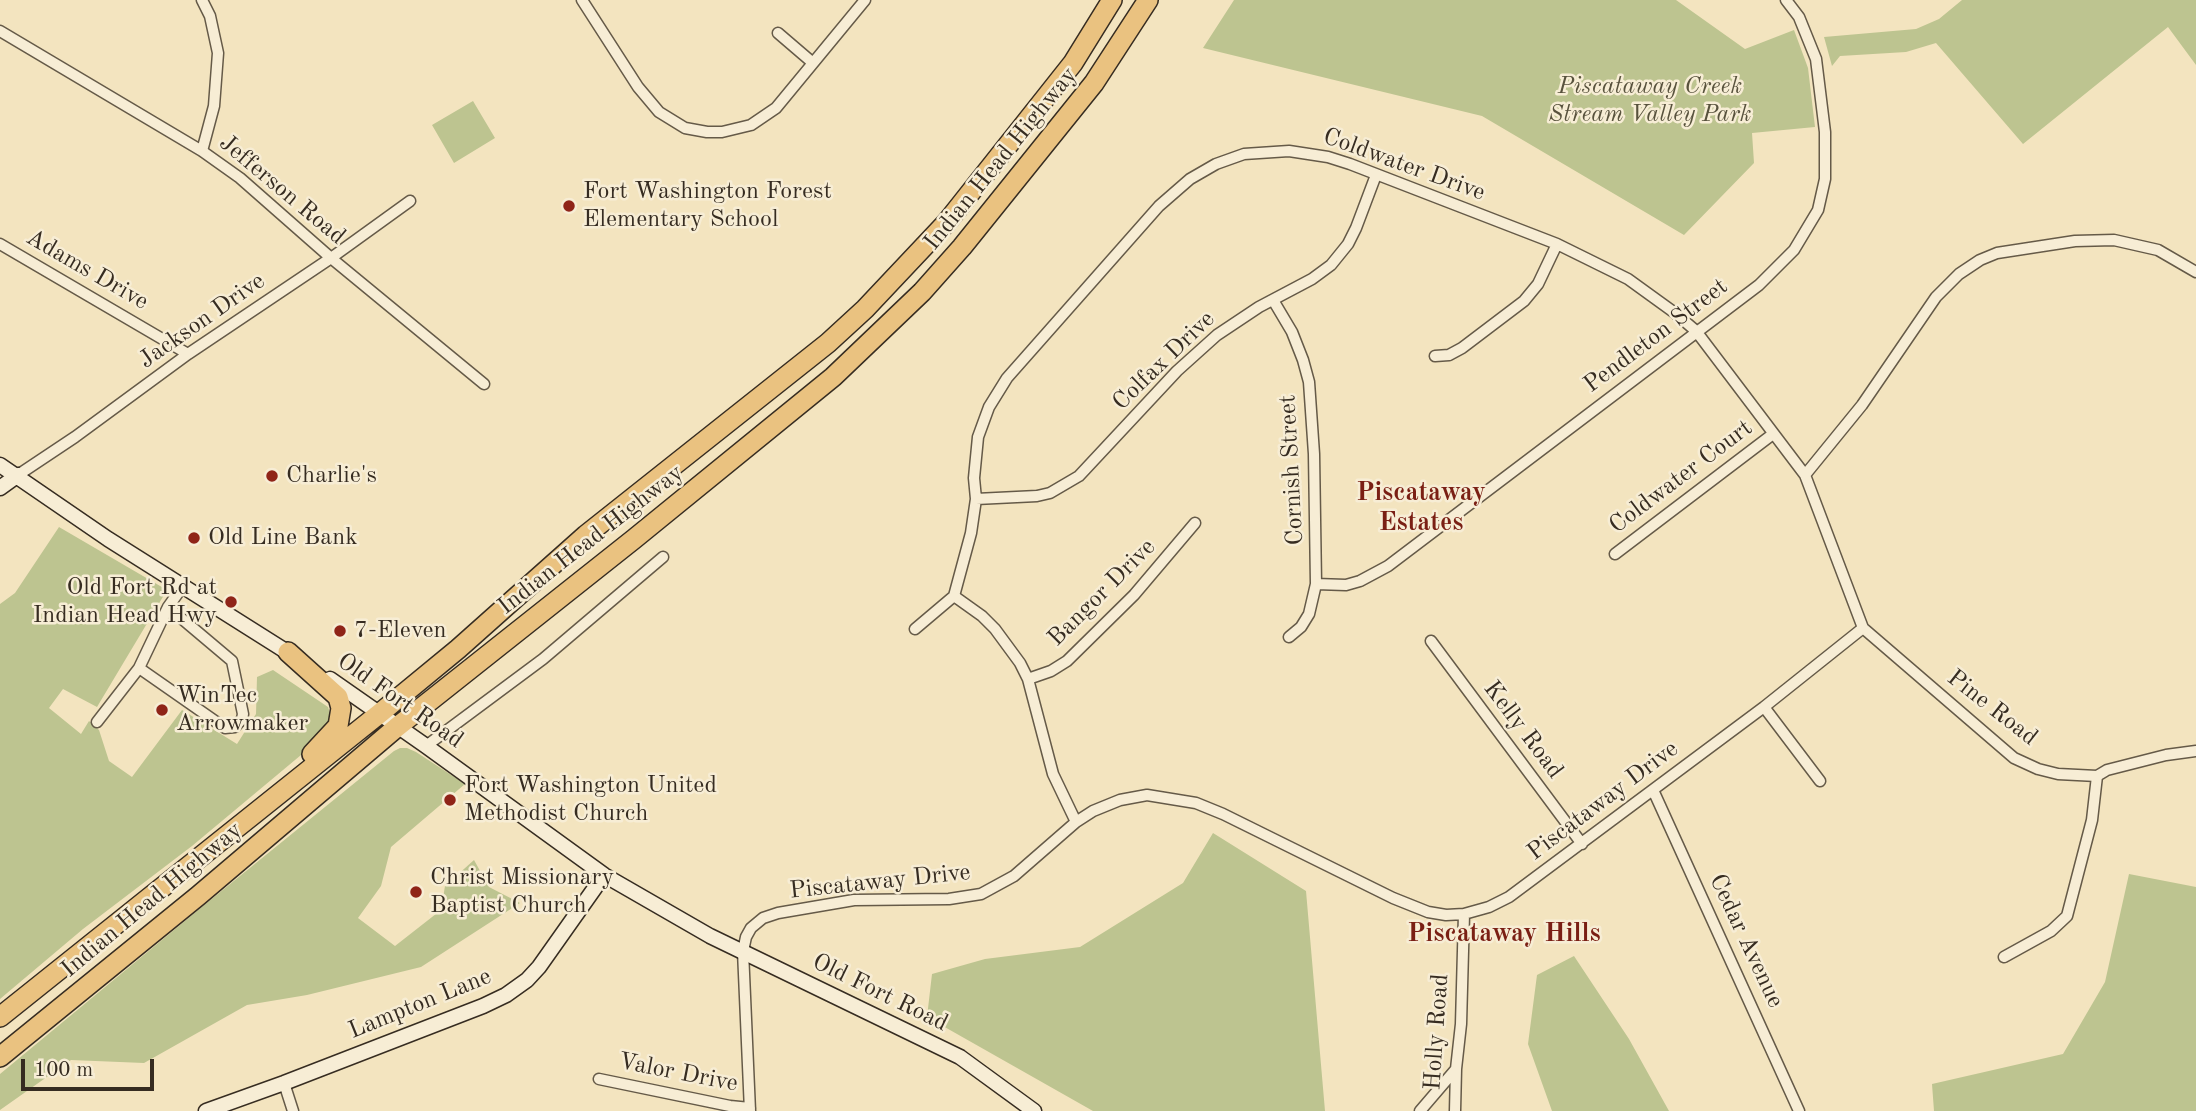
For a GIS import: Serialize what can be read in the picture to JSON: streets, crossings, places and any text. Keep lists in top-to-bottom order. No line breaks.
{"streets":{"highway":["Indian Head Highway"],"main road":["Old Fort Road","Lampton Lane"],"street":["Coldwater Drive","Jefferson Road","Adams Drive","Jackson Drive","Pendleton Street","Colfax Drive","Cornish Street","Coldwater Court","Bangor Drive","Pine Road","Kelly Road","Piscataway Drive","Cedar Avenue","Holly Road","Valor Drive"]},"crossings":[["Indian Head Highway","Old Fort Road"],["Coldwater Drive","Pendleton Street"],["Coldwater Drive","Colfax Drive"],["Coldwater Drive","Coldwater Court"],["Jefferson Road","Jackson Drive"],["Adams Drive","Jackson Drive"],["Jackson Drive","Old Fort Road"],["Pendleton Street","Cornish Street"],["Colfax Drive","Cornish Street"],["Old Fort Road","Piscataway Drive"],["Old Fort Road","Lampton Lane"],["Pine Road","Piscataway Drive"],["Kelly Road","Piscataway Drive"],["Piscataway Drive","Cedar Avenue"],["Piscataway Drive","Holly Road"]],"districts":["Piscataway Estates","Piscataway Hills"],"parks":["Piscataway Creek Stream Valley Park"],"places":["Fort Washington Forest Elementary School","Charlie's","Old Line Bank","Old Fort Rd at Indian Head Hwy","7-Eleven","WinTec Arrowmaker","Fort Washington United Methodist Church","Christ Missionary Baptist Church"],"scale_bar":"100 m"}
